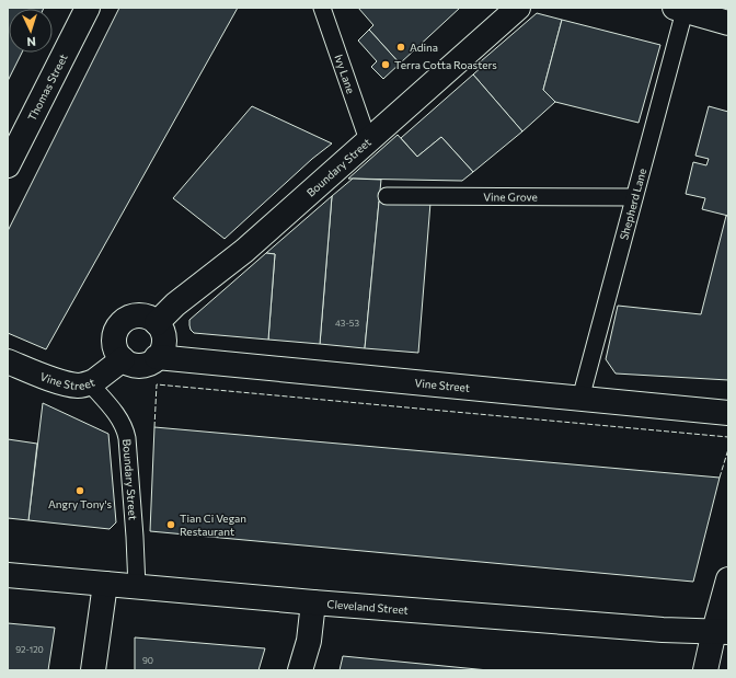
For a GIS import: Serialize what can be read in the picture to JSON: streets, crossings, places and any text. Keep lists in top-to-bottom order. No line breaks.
{"streets":{"street":["Thomas Street","Boundary Street","Vine Street","Cleveland Street"],"lane":["Ivy Lane","Vine Grove","Shepherd Lane"]},"crossings":[["Ivy Lane","Boundary Street"],["Boundary Street","Vine Street"],["Boundary Street","Cleveland Street"],["Vine Grove","Shepherd Lane"],["Shepherd Lane","Vine Street"]],"places":["Adina","Terra Cotta Roasters","Angry Tony's","Tian Ci Vegan Restaurant"],"house_numbers":["43-53","92-120","90"],"north":"bottom"}
